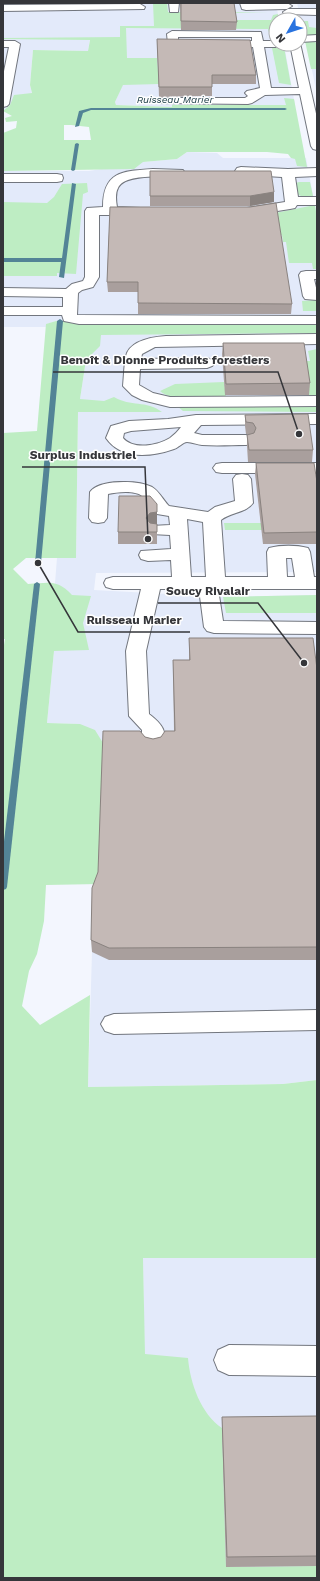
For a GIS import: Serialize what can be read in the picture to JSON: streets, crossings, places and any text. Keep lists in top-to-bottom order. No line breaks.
{"water":["Ruisseau Marier"],"places":["Benoît & Dionne Produits forestiers","Surplus Industriel","Ruisseau Marier","Soucy Rivalair"],"north":"bottom left"}
